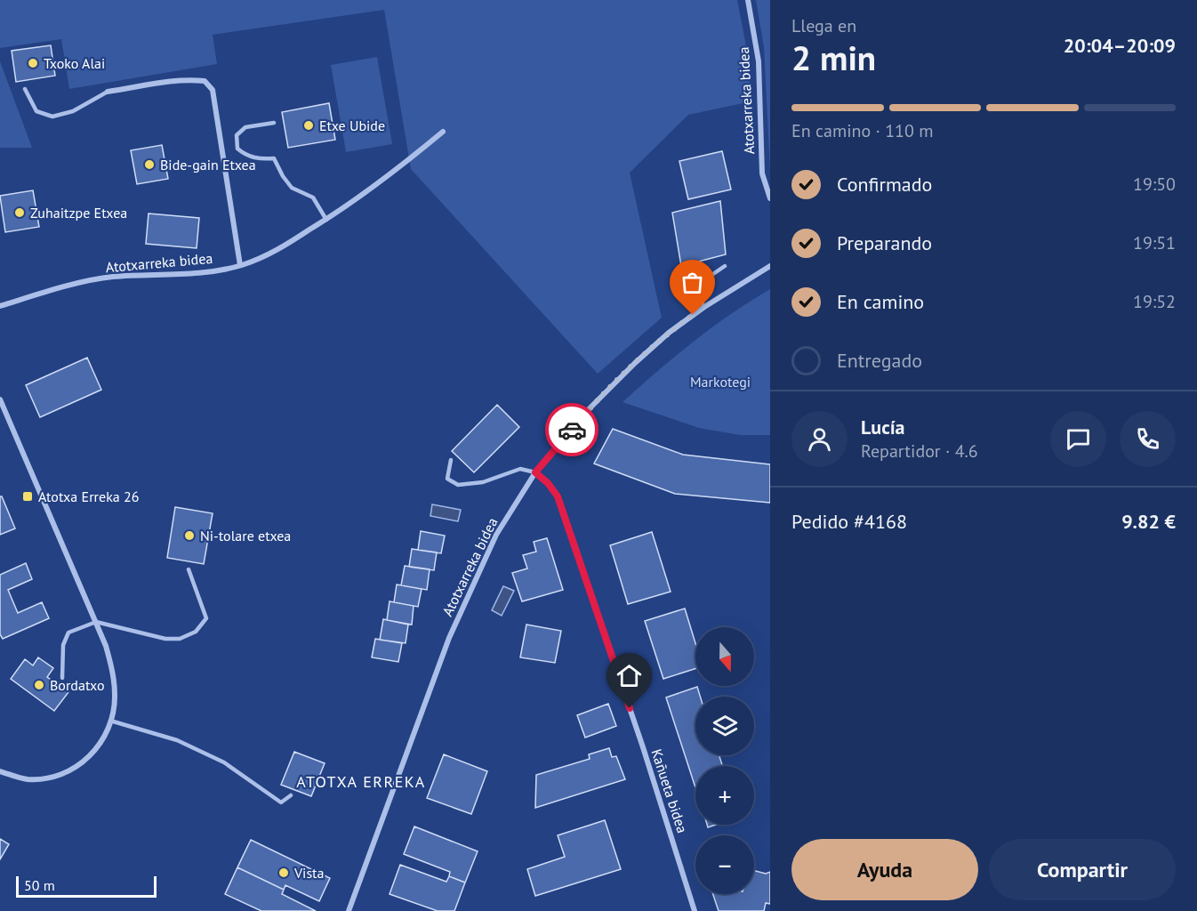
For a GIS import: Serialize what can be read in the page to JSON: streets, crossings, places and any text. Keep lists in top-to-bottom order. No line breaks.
{"streets":{"street":["Atotxarreka bidea","Kañueta bidea"]},"crossings":[["Atotxarreka bidea","Kañueta bidea"]],"districts":["ATOTXA ERREKA"],"parks":["Markotegi"],"places":{"other":["Txoko Alai","Etxe Ubide","Bide-gain Etxea","Zuhaitzpe Etxea","Ni-tolare etxea","Bordatxo","Vista"],"transit":["Atotxa Erreka 26"]},"scale_bar":"50 m","north":"bottom","page":{"heading":["2 min","Llega en","20:04–20:09"],"panel":["Lucía","Repartidor · 4.6","Pedido #4168","9.82 €"],"bar":"En camino · 110 m","list":[["Confirmado","19:50"],["Preparando","19:51"],["En camino","19:52"],"Entregado"],"map_buttons":["+","−"],"buttons":["Ayuda","Compartir"],"scale":"50 m"}}
